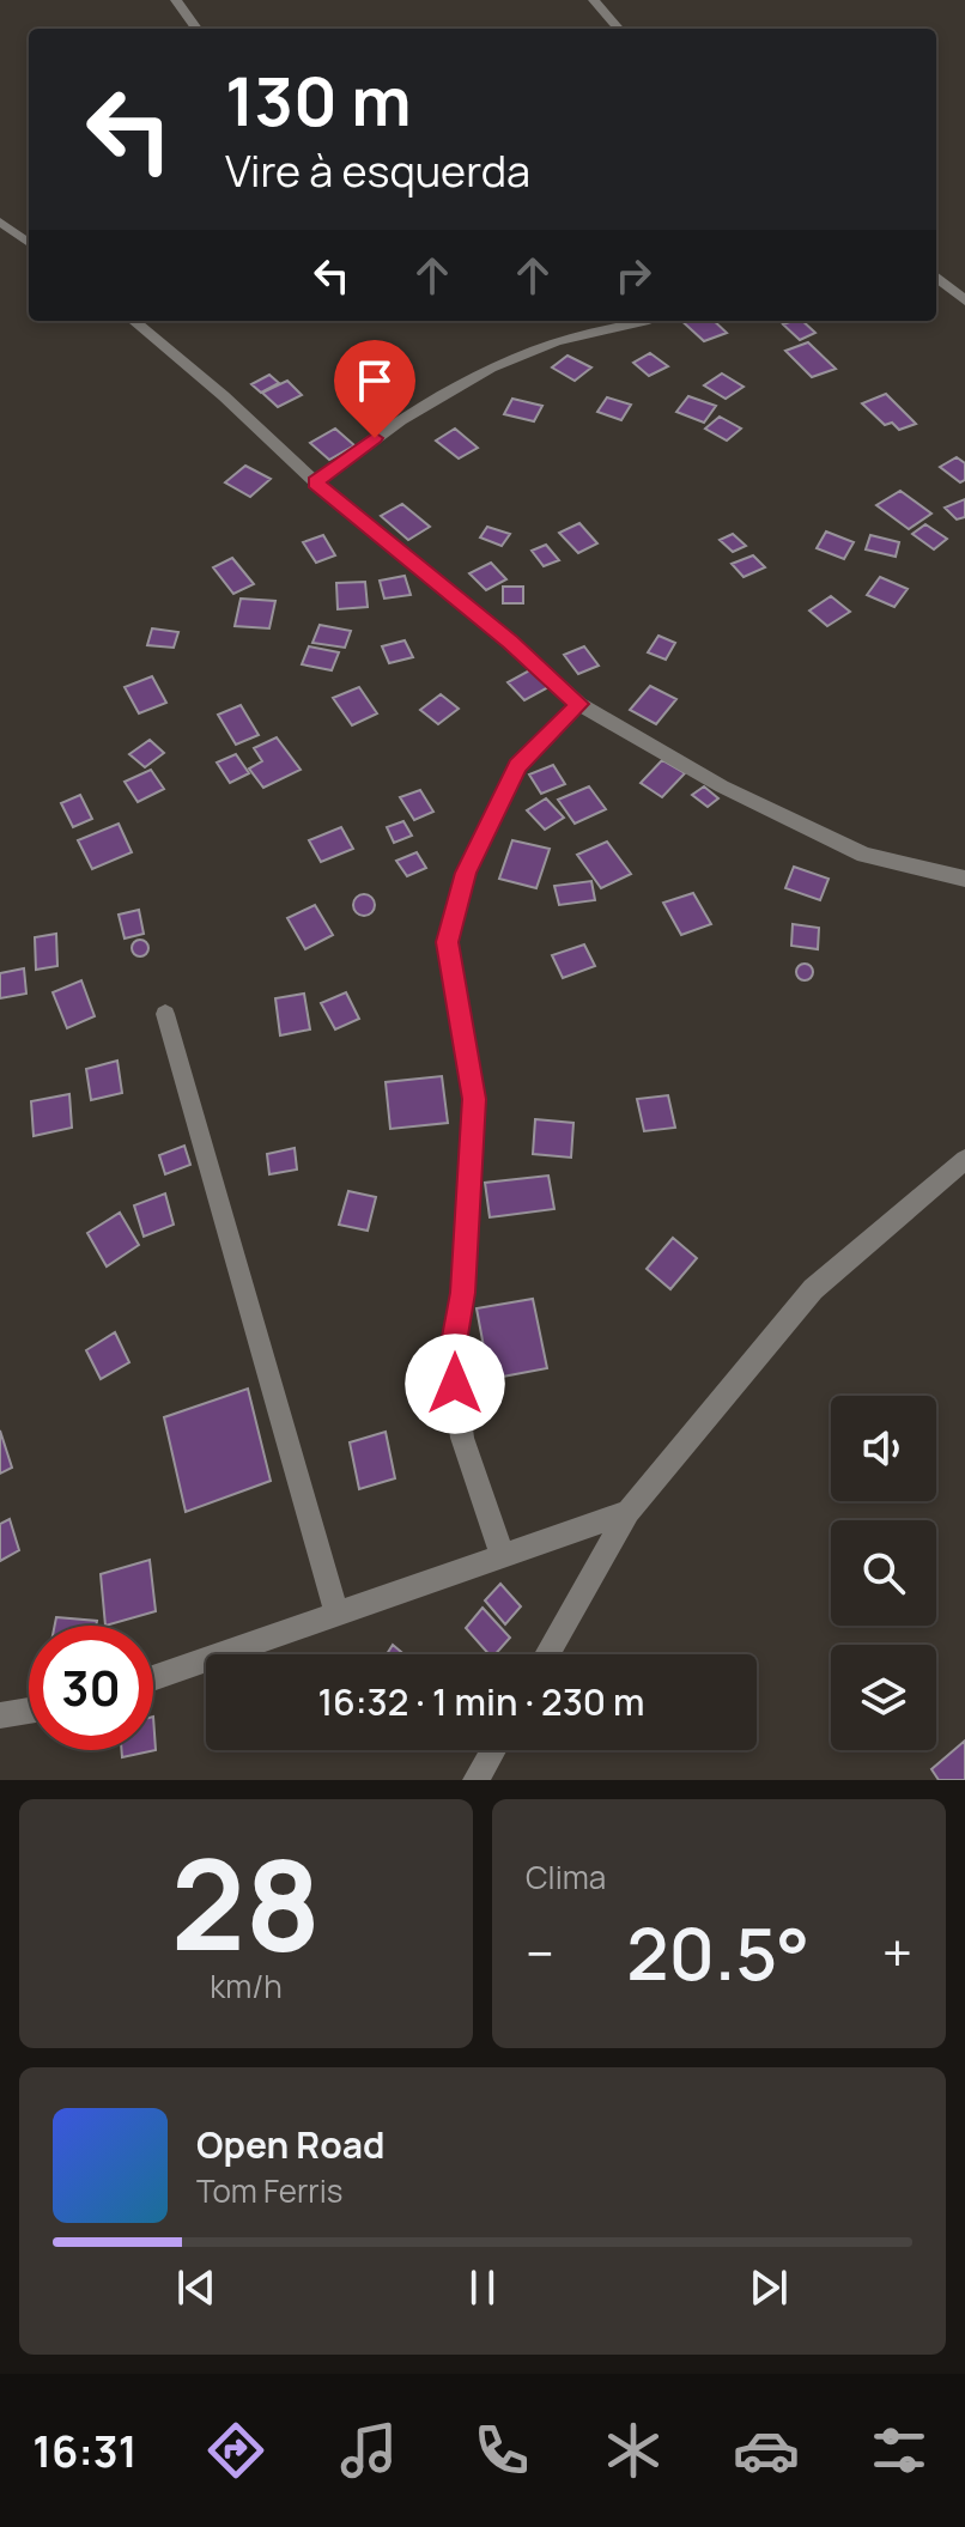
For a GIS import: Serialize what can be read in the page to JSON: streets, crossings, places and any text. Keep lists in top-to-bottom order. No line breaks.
{"page":{"turn":["130 m","Vire à esquerda"],"limit":"30","trip":"16:32 · 1 min · 230 m","tile":[["28","km/h"],"Clima"],"heat":["−","20.5°","+"],"song":["Open Road","Tom Ferris"],"tabs":"16:31"}}
